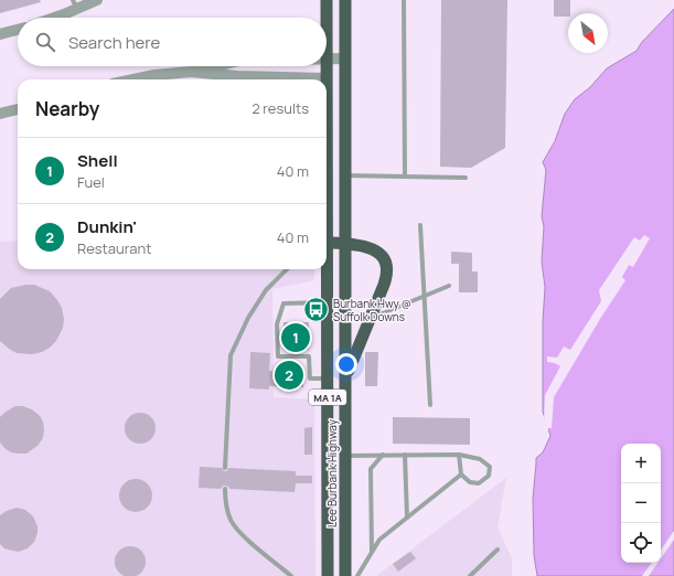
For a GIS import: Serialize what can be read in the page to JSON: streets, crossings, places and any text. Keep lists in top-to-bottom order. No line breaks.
{"streets":{"highway":["MA 1A","Lee Burbank Highway"]},"crossings":[["MA 1A","Lee Burbank Highway"]],"places":{"bus stop":["Burbank Hwy @ Suffolk Downs"]},"north":"bottom right","page":{"search":"Search here","heading":["Nearby","2 results"],"list":[{"mark":"1","name":"Shell","note":"Fuel","value":"40 m"},{"mark":"2","name":"Dunkin'","note":"Restaurant","value":"40 m"}],"pins":["1","2"],"map_buttons":["+","−"]}}
